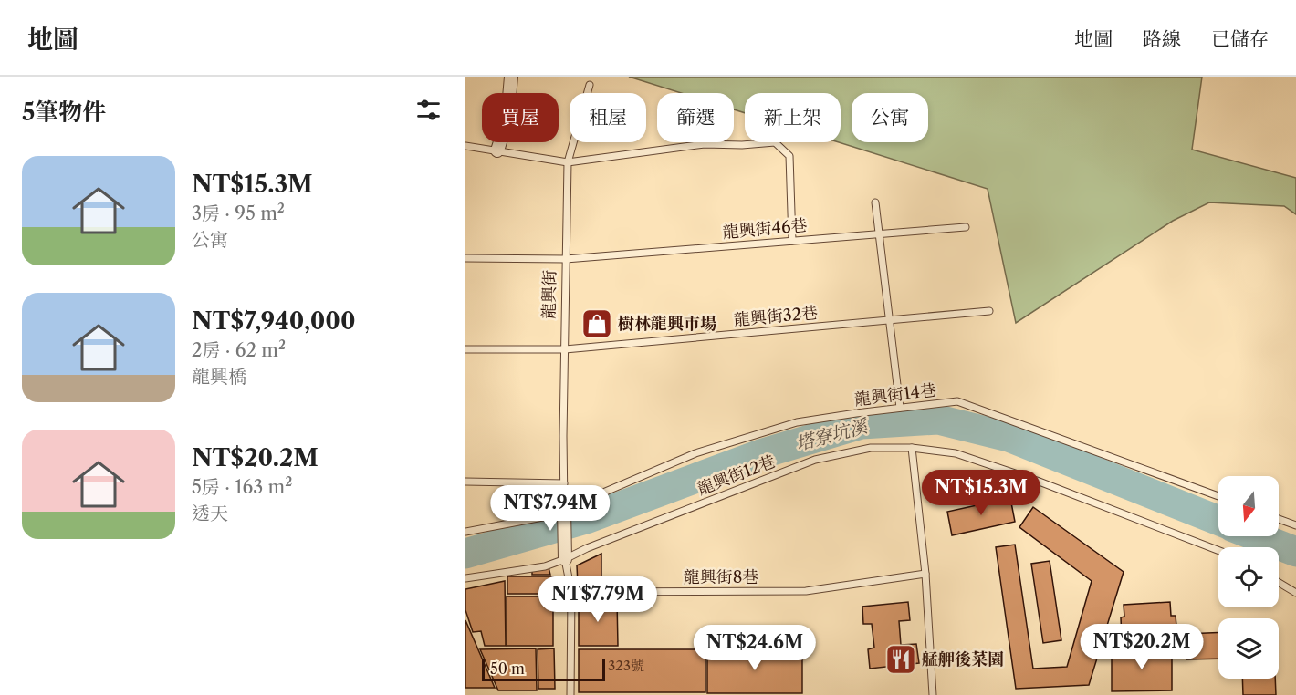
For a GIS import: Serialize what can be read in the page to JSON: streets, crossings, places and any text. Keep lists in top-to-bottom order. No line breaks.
{"streets":{"lane":["龍興街46巷","龍興街","龍興街32巷","龍興街14巷","龍興街12巷","龍興街8巷"]},"crossings":[["龍興街46巷","龍興街"],["龍興街","龍興街32巷"],["龍興街","龍興街14巷"]],"water":["塔寮坑溪"],"places":{"shop":["樹林龍興市場"],"restaurant":["艋舺後菜園"]},"house_numbers":["323號"],"scale_bar":"50 m","north":"bottom","page":{"header":"地圖","nav":["地圖","路線","已儲存"],"heading":"5筆物件","chip":["買屋","租屋","篩選","新上架","公寓"],"list":[{"name":"NT$15.3M","note":"3房 · 95 m² · 公寓"},{"name":"NT$7,940,000","note":"2房 · 62 m² · 龍興橋"},{"name":"NT$20.2M","note":"5房 · 163 m² · 透天"}],"price":["NT$15.3M","NT$7.94M","NT$7.79M","NT$20.2M","NT$24.6M"],"scale":"50 m"}}
